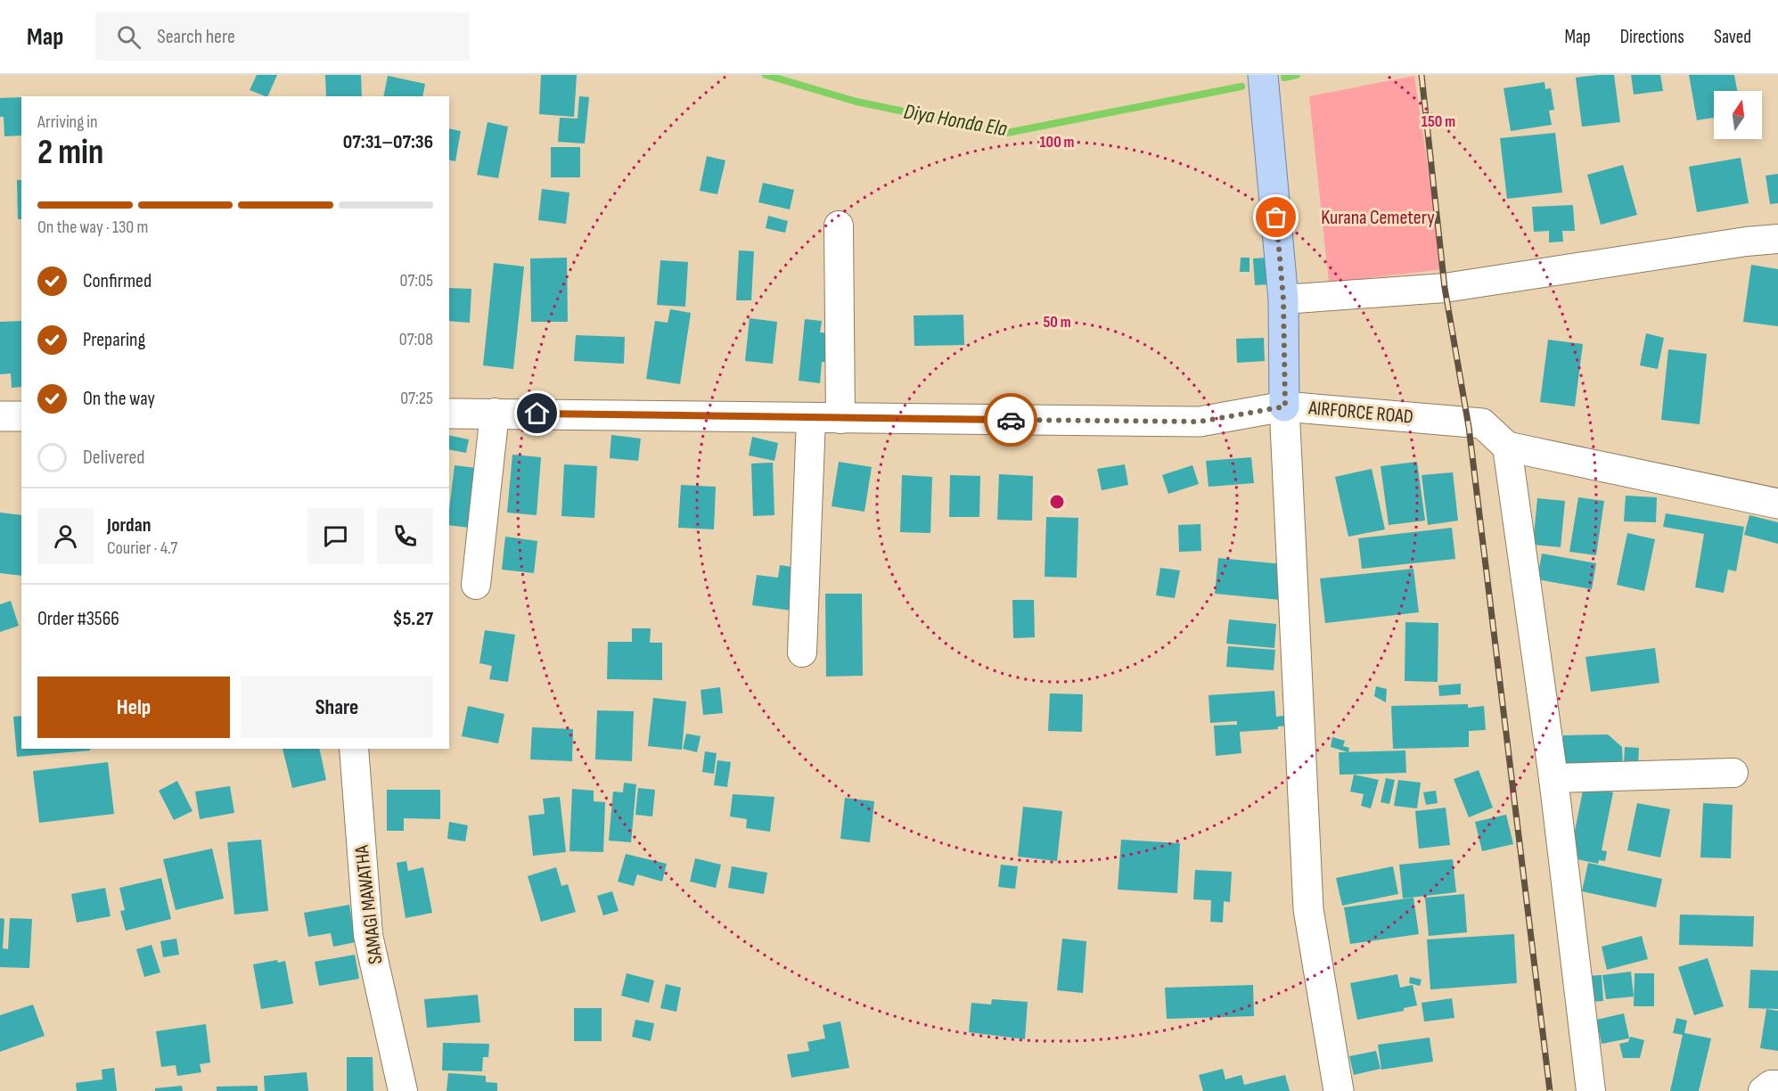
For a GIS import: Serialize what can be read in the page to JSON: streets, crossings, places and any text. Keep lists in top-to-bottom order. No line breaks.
{"streets":{"street":["AIRFORCE ROAD","SAMAGI MAWATHA"]},"water":["Diya Honda Ela"],"parks":["Kurana Cemetery"],"north":"top","page":{"header":"Map","search":"Search here","nav":["Map","Directions","Saved"],"heading":["2 min","Arriving in","07:31–07:36"],"panel":["Jordan","Courier · 4.7","Order #3566","$5.27"],"bar":"On the way · 130 m","list":[["Confirmed","07:05"],["Preparing","07:08"],["On the way","07:25"],"Delivered"],"buttons":["Help","Share"]},"rings":["150 m","100 m","50 m"]}
